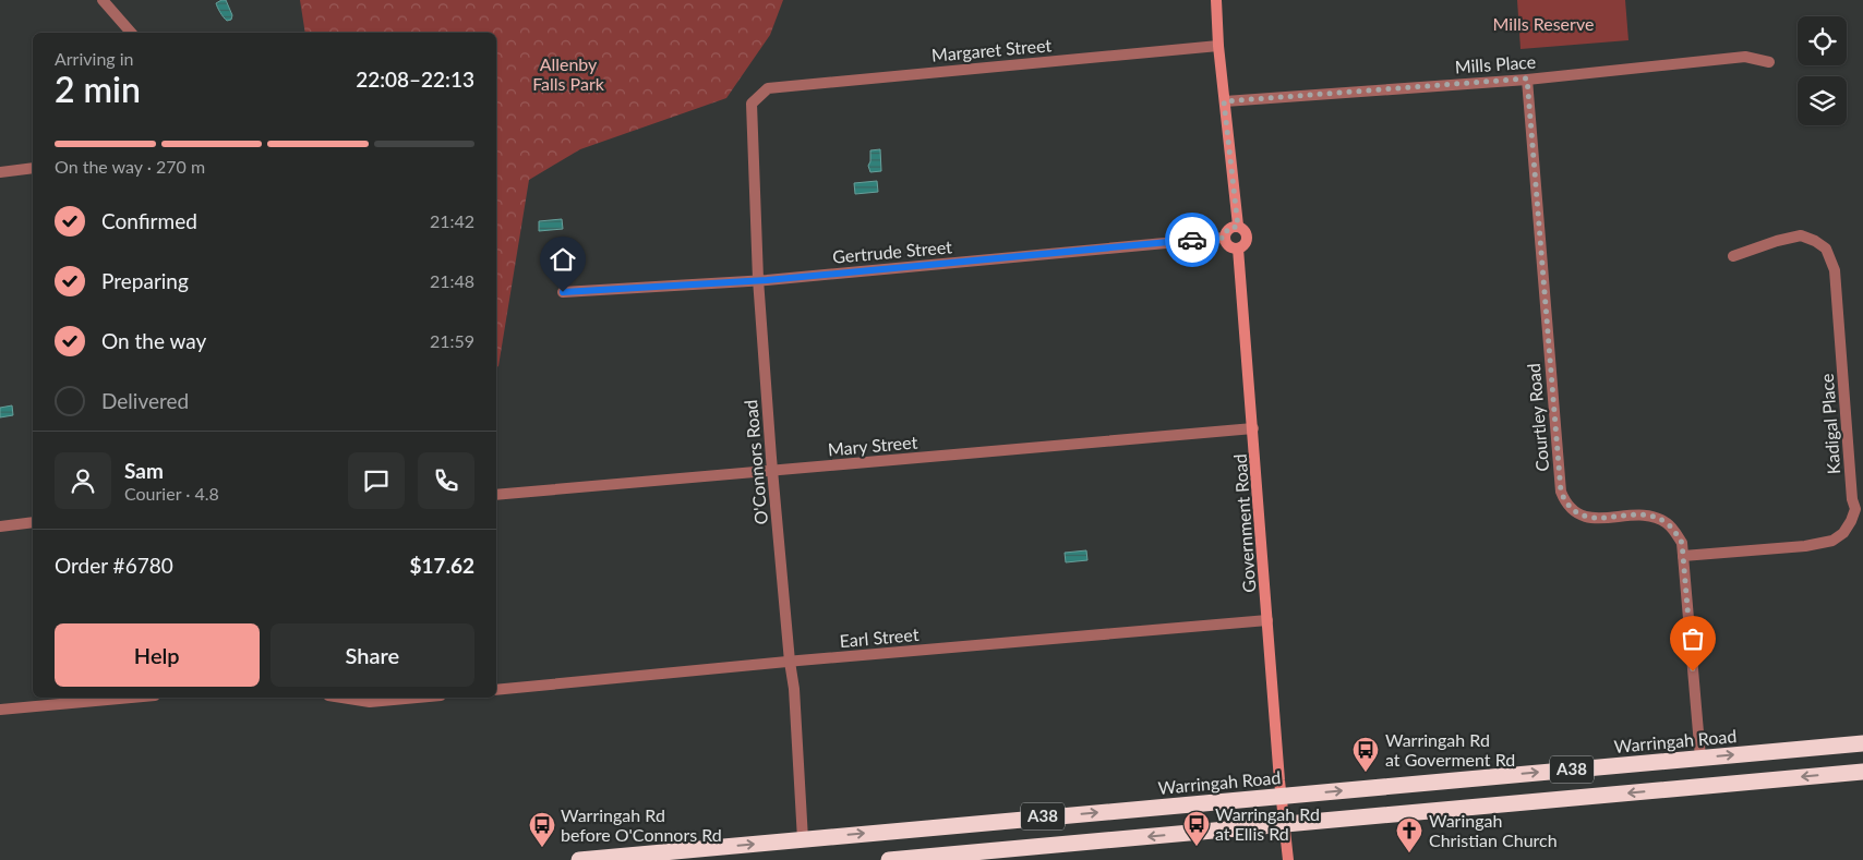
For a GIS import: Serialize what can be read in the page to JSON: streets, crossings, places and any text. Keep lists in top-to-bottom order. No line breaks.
{"streets":{"highway":["Warringah Road","A38"],"street":["Margaret Street","Mills Place","Gertrude Street","Courtley Road","Kadigal Place","Mary Street","O'Connors Road","Government Road","Earl Street"]},"crossings":[["Margaret Street","O'Connors Road"],["Mills Place","Courtley Road"],["Gertrude Street","O'Connors Road"],["Gertrude Street","Government Road"],["Courtley Road","Kadigal Place"],["Courtley Road","Warringah Road"],["Mary Street","O'Connors Road"],["Mary Street","Government Road"],["O'Connors Road","Earl Street"],["O'Connors Road","Warringah Road"],["Government Road","Earl Street"],["Government Road","Warringah Road"],["Government Road","A38"]],"parks":["Mills Reserve","Allenby Falls Park"],"places":{"bus stop":["Warringah Rd at Goverment Rd","Warringah Rd at Ellis Rd","Warringah Rd before O'Connors Rd"],"church":["Waringah Christian Church"]},"page":{"heading":["2 min","Arriving in","22:08–22:13"],"panel":["Sam","Courier · 4.8","Order #6780","$17.62"],"bar":"On the way · 270 m","list":[["Confirmed","21:42"],["Preparing","21:48"],["On the way","21:59"],"Delivered"],"buttons":["Help","Share"]}}
